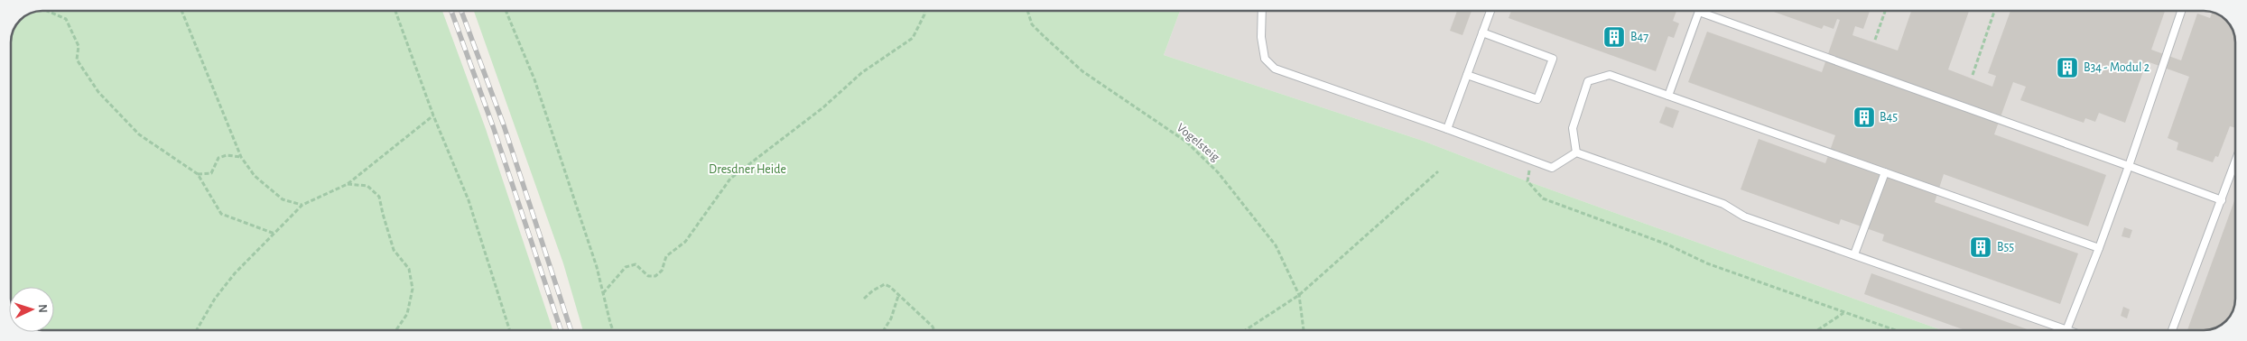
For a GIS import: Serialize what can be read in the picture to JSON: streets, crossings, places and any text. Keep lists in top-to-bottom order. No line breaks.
{"streets":{"path":["Vogelsteig"]},"parks":["Dresdner Heide"],"places":{"building":["B47","B34 - Modul 2","B45","B55"]},"north":"right"}
